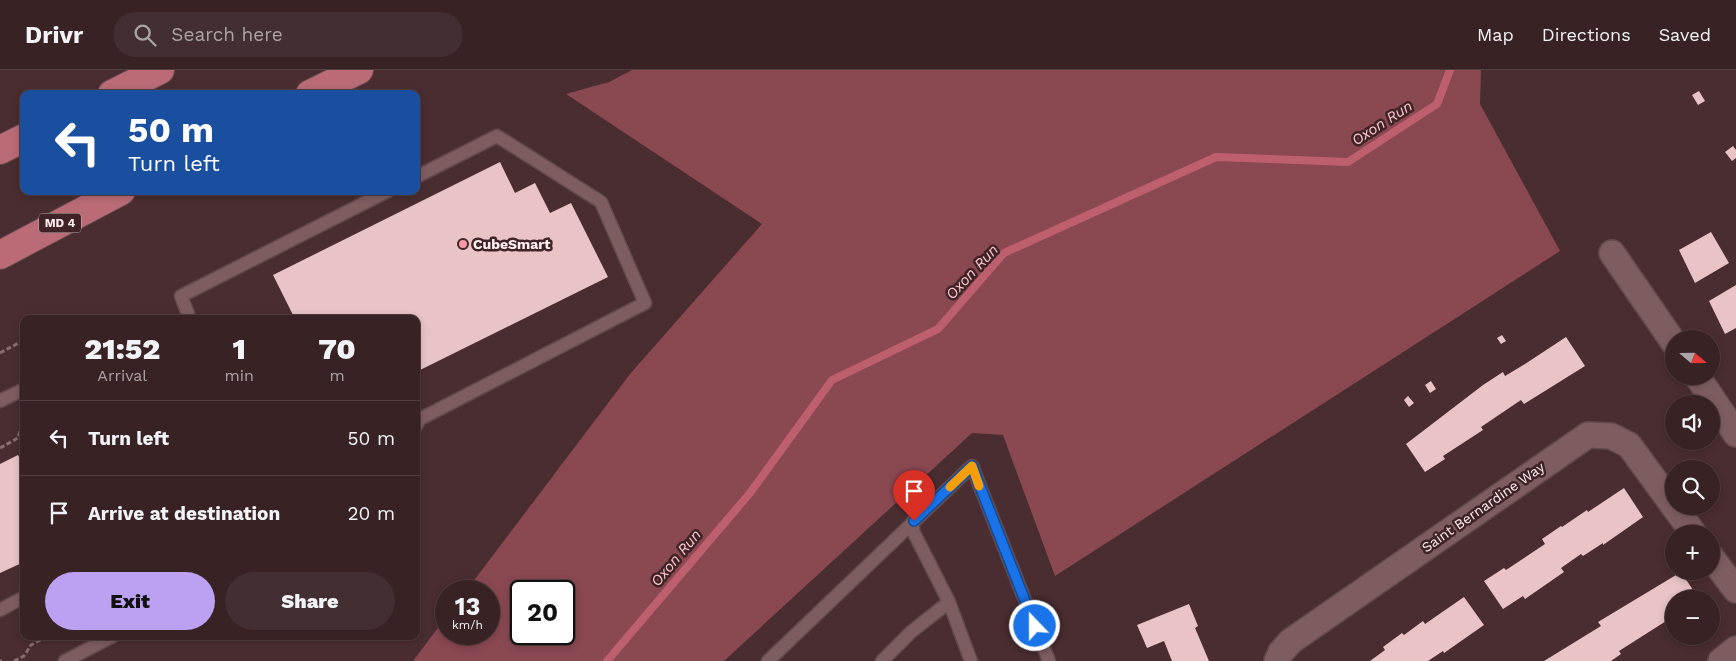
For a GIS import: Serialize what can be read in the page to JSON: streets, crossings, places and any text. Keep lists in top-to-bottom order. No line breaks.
{"streets":{"highway":["MD 4"],"street":["Saint Bernardine Way"]},"water":["Oxon Run"],"places":["CubeSmart"],"north":"right","page":{"header":"Drivr","search":"Search here","nav":["Map","Directions","Saved"],"turn":["50 m","Turn left"],"eta":["21:52","Arrival","1","min","70","m"],"map_buttons":["+","−"],"list":[{"name":"Turn left","value":"50 m"},{"name":"Arrive at destination","value":"20 m"}],"buttons":["Exit","Share"],"speed":"13 km/h","limit":"20"}}
